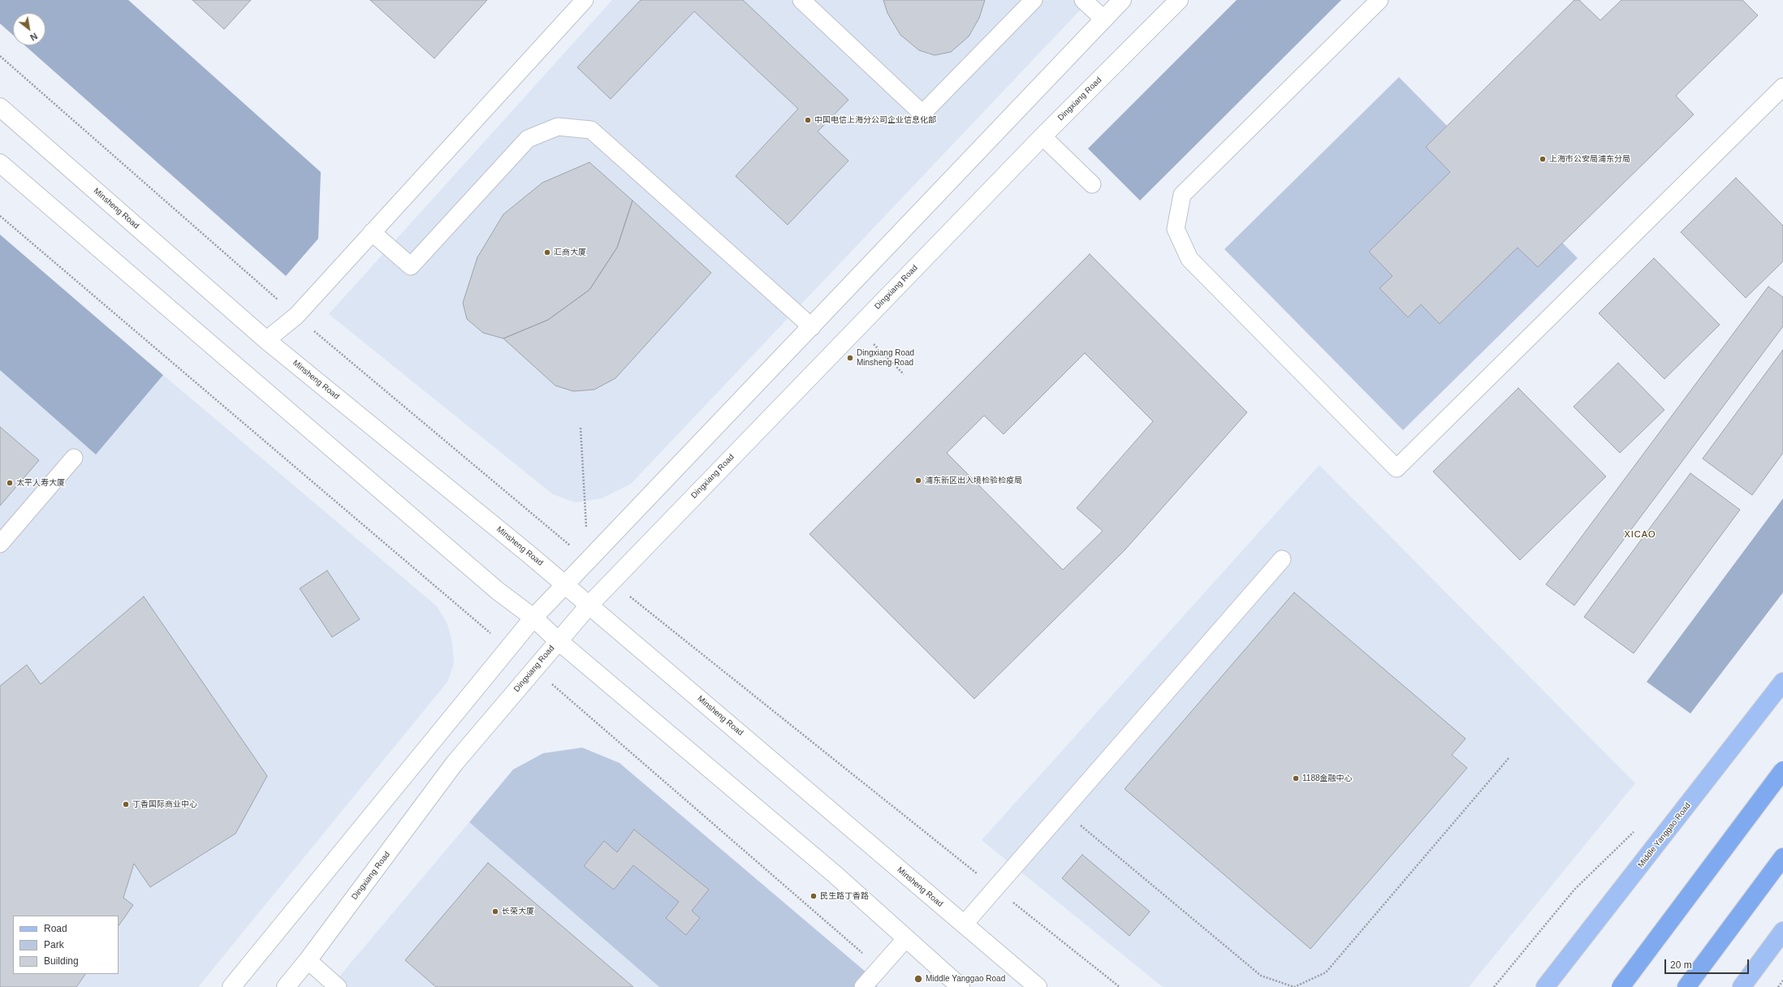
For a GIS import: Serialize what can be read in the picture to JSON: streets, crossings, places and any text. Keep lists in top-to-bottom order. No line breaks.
{"streets":{"main road":["Middle Yanggao Road"],"street":["Dingxiang Road","Minsheng Road"]},"crossings":[["Dingxiang Road","Minsheng Road"]],"districts":["XICAO"],"places":["中国电信上海分公司企业信息化部","上海市公安局浦东分局","汇商大厦","Dingxiang Road Minsheng Road","浦东新区出入境检验检疫局","太平人寿大厦","1188金融中心","丁香国际商业中心","民生路丁香路","长荣大厦","Middle Yanggao Road"],"legend":["Road","Park","Building"],"scale_bar":"20 m","north":"bottom right"}
